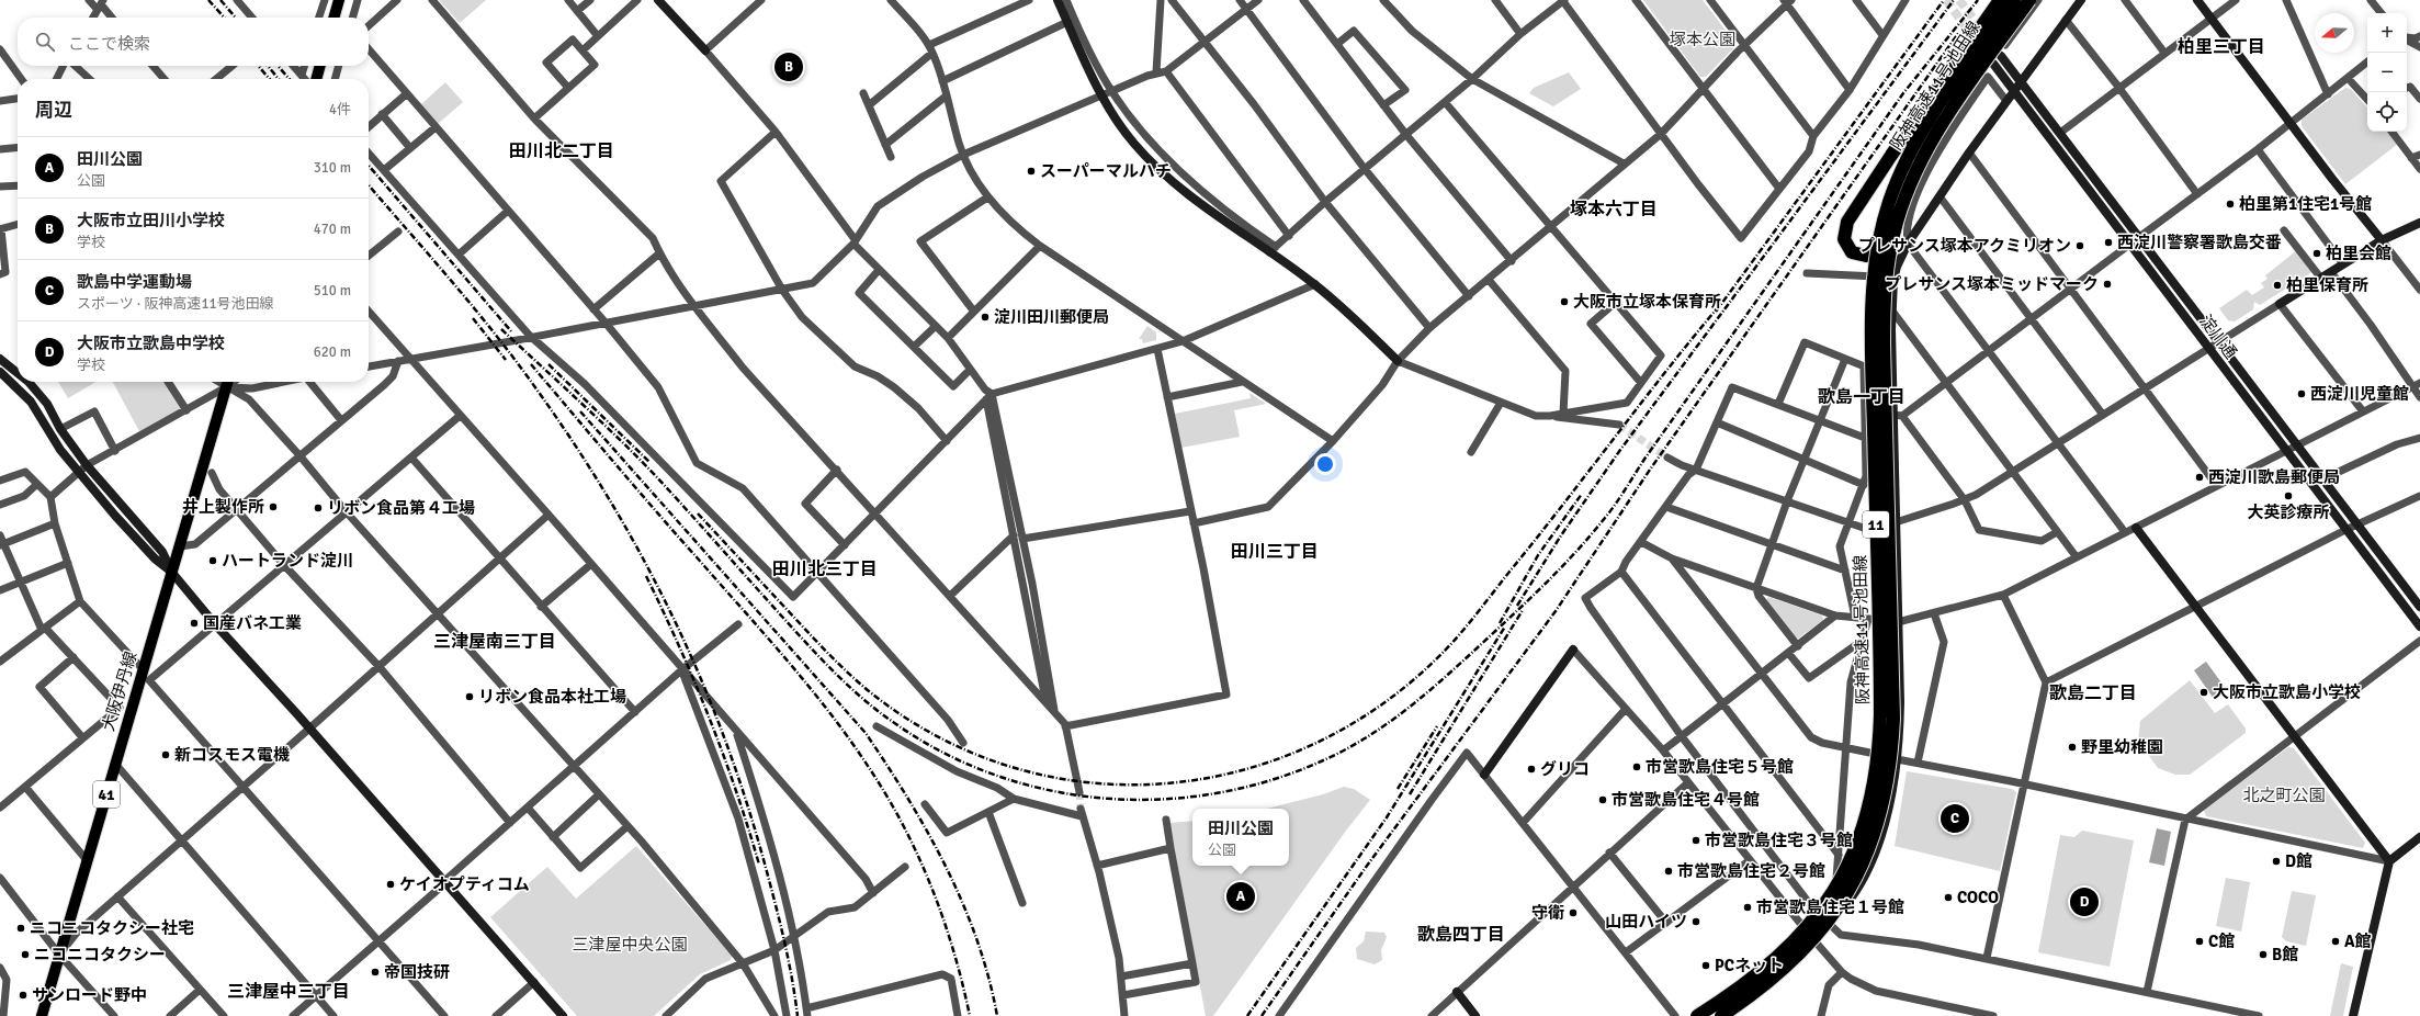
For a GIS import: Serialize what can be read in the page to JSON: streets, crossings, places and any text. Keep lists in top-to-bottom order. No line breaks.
{"streets":{"highway":["阪神高速11号池田線","11"],"main road":["大阪伊丹線","41"],"street":["淀川通"]},"districts":["柏里三丁目","田川北二丁目","塚本六丁目","歌島一丁目","田川三丁目","田川北三丁目","三津屋南三丁目","歌島二丁目","歌島四丁目","三津屋中三丁目"],"parks":["塚本公園","北之町公園","三津屋中央公園"],"places":["スーパーマルハチ","柏里第1住宅1号館","西淀川警察署歌島交番","プレサンス塚本アクミリオン","柏里会館","プレサンス塚本ミッドマーク","柏里保育所","大阪市立塚本保育所","淀川田川郵便局","西淀川児童館","西淀川歌島郵便局","大英診療所","井上製作所","リボン食品第４工場","ハートランド淀川","国産バネ工業","大阪市立歌島小学校","リボン食品本社工場","野里幼稚園","新コスモス電機","市営歌島住宅５号館","グリコ","市営歌島住宅４号館","市営歌島住宅３号館","D館","市営歌島住宅２号館","ケイオプティコム","COCO","市営歌島住宅１号館","守衛","山田ハイツ","ニコニコタクシー社宅","C館","A館","ニコニコタクシー","B館","PCネット","帝国技研","サンロード野中"],"north":"left","page":{"map_buttons":["+","−"],"search":"ここで検索","pins":["B","C","A","D"],"heading":["周辺","4件"],"list":[{"mark":"A","name":"田川公園","note":"公園","value":"310 m"},{"mark":"B","name":"大阪市立田川小学校","note":"学校","value":"470 m"},{"mark":"C","name":"歌島中学運動場","note":"スポーツ · 阪神高速11号池田線","value":"510 m"},{"mark":"D","name":"大阪市立歌島中学校","note":"学校","value":"620 m"}],"popup":["田川公園","公園"]}}
